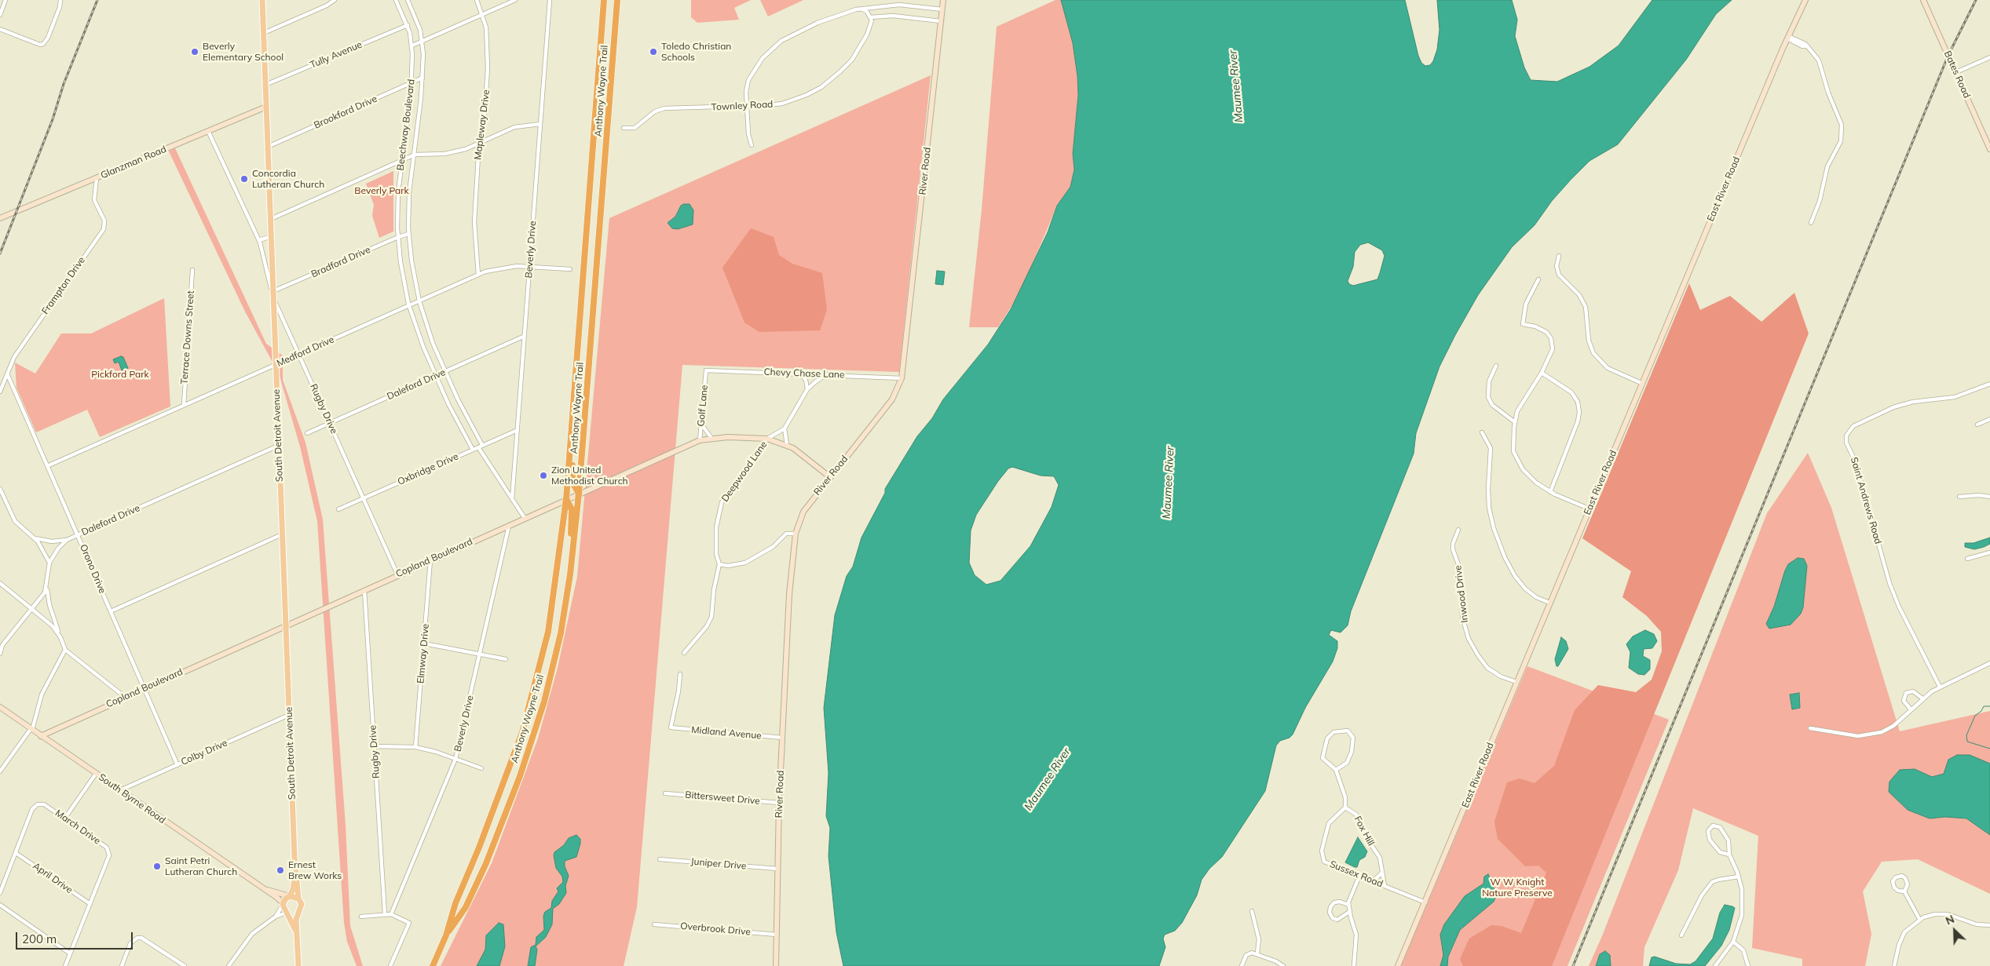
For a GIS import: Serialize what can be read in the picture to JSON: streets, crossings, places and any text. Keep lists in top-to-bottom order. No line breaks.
{"streets":{"highway":["Anthony Wayne Trail"],"main road":["South Detroit Avenue"],"street":["Tully Avenue","Bates Road","Townley Road","Brookford Drive","Beechway Boulevard","Mapleway Drive","Glanzman Road","River Road","East River Road","Beverly Drive","Bradford Drive","Frampton Drive","Terrace Downs Street","Medford Drive","Chevy Chase Lane","Daleford Drive","Golf Lane","Rugby Drive","Oxbridge Drive","Deepwood Lane","Saint Andrews Road","Copland Boulevard","Orono Drive","Inwood Drive","Elmway Drive","Midland Avenue","Colby Drive","Bittersweet Drive","South Byrne Road","March Drive","Fox Hill","Juniper Drive","Sussex Road","April Drive","Overbrook Drive"]},"crossings":[["Tully Avenue","Beechway Boulevard"],["Tully Avenue","South Detroit Avenue"],["Anthony Wayne Trail","Copland Boulevard"],["Brookford Drive","Beechway Boulevard"],["Brookford Drive","South Detroit Avenue"],["Beechway Boulevard","Bradford Drive"],["Beechway Boulevard","Medford Drive"],["Beechway Boulevard","Daleford Drive"],["Beechway Boulevard","Oxbridge Drive"],["Mapleway Drive","Medford Drive"],["Glanzman Road","Frampton Drive"],["Glanzman Road","Rugby Drive"],["Glanzman Road","South Detroit Avenue"],["River Road","Chevy Chase Lane"],["River Road","Copland Boulevard"],["River Road","Midland Avenue"],["River Road","Bittersweet Drive"],["River Road","Juniper Drive"],["River Road","Overbrook Drive"],["East River Road","Inwood Drive"],["East River Road","Sussex Road"],["Beverly Drive","Medford Drive"],["Beverly Drive","Daleford Drive"],["Beverly Drive","Oxbridge Drive"],["Beverly Drive","Copland Boulevard"],["Bradford Drive","South Detroit Avenue"],["Frampton Drive","Orono Drive"],["Terrace Downs Street","Medford Drive"],["Medford Drive","Rugby Drive"],["Medford Drive","South Detroit Avenue"],["Medford Drive","Orono Drive"],["Chevy Chase Lane","Golf Lane"],["Chevy Chase Lane","Deepwood Lane"],["Daleford Drive","Rugby Drive"],["Daleford Drive","South Detroit Avenue"],["Daleford Drive","Orono Drive"],["Golf Lane","Copland Boulevard"],["Rugby Drive","South Detroit Avenue"],["Rugby Drive","Oxbridge Drive"],["Rugby Drive","Copland Boulevard"],["South Detroit Avenue","Copland Boulevard"],["South Detroit Avenue","Colby Drive"],["South Detroit Avenue","South Byrne Road"],["Deepwood Lane","Copland Boulevard"],["Copland Boulevard","Orono Drive"],["Copland Boulevard","Elmway Drive"],["Copland Boulevard","South Byrne Road"],["Orono Drive","Colby Drive"],["Colby Drive","South Byrne Road"],["March Drive","April Drive"],["Fox Hill","Sussex Road"]],"water":["Maumee River"],"parks":["Beverly Park","Pickford Park","W W Knight Nature Preserve"],"places":["Beverly Elementary School","Toledo Christian Schools","Concordia Lutheran Church","Zion United Methodist Church","Saint Petri Lutheran Church","Ernest Brew Works"],"scale_bar":"200 m","north":"top left"}
